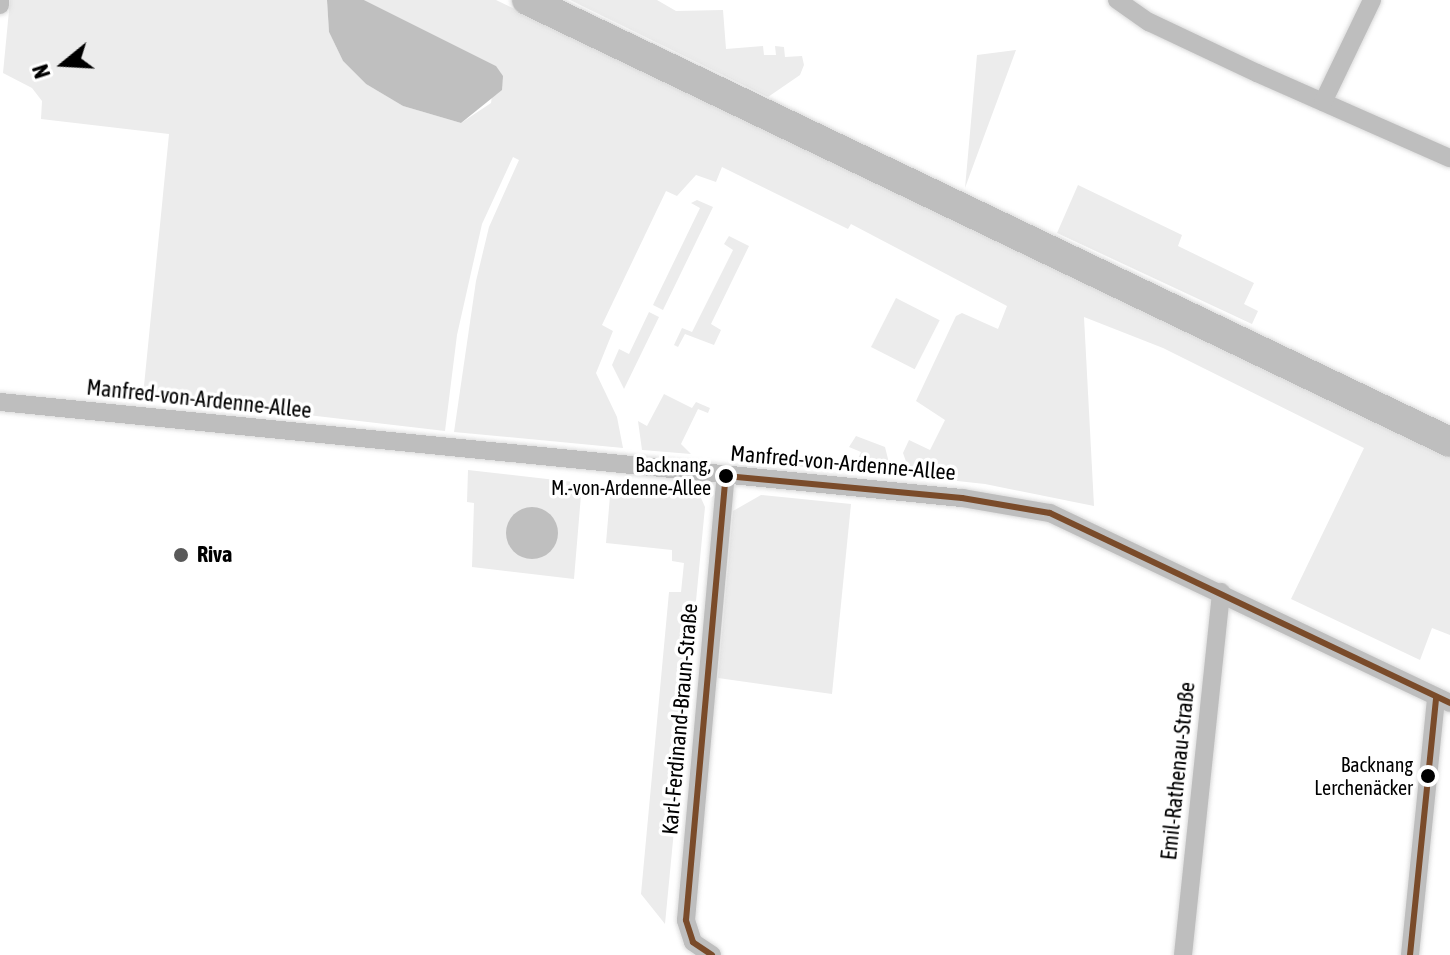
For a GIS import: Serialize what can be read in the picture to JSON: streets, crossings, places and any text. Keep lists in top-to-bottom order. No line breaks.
{"streets":{"street":["Manfred-von-Ardenne-Allee","Karl-Ferdinand-Braun-Straße","Emil-Rathenau-Straße"]},"crossings":[["Manfred-von-Ardenne-Allee","Karl-Ferdinand-Braun-Straße"],["Manfred-von-Ardenne-Allee","Emil-Rathenau-Straße"]],"places":["Backnang, M.-von-Ardenne-Allee","Riva","Backnang Lerchenäcker"],"north":"left"}
